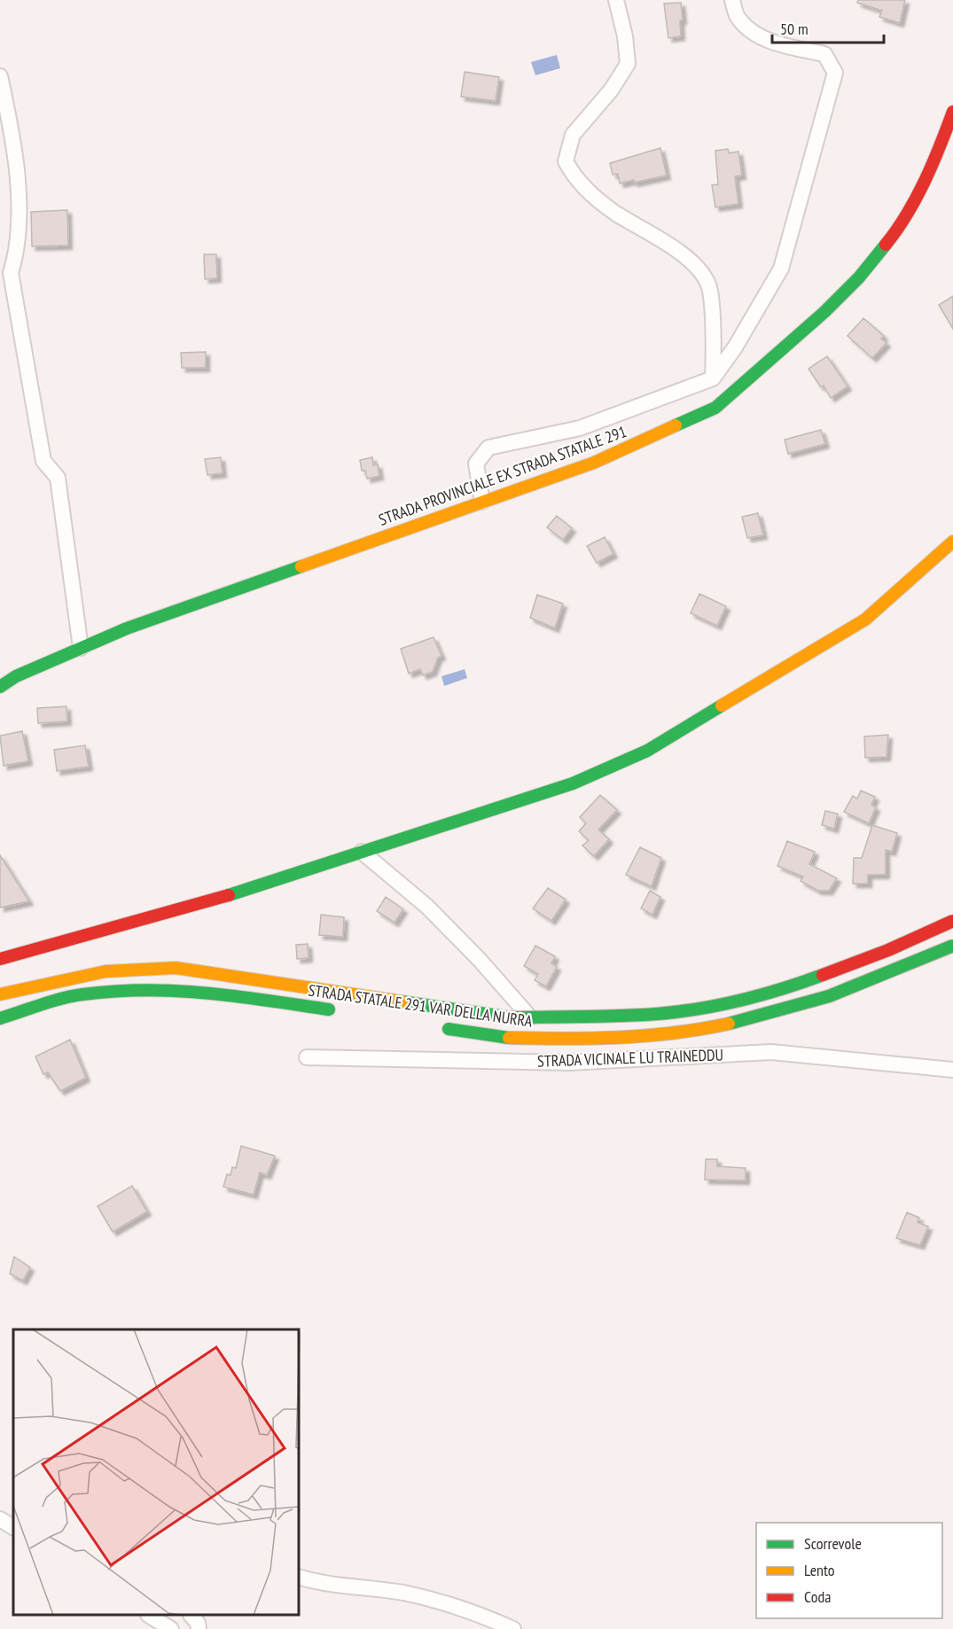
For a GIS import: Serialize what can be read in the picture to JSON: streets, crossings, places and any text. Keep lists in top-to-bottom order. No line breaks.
{"streets":{"main road":["STRADA PROVINCIALE EX STRADA STATALE 291","STRADA STATALE 291 VAR DELLA NURRA"],"street":["STRADA VICINALE LU TRAINEDDU"]},"legend":["Scorrevole","Lento","Coda"],"scale_bar":"50 m"}
